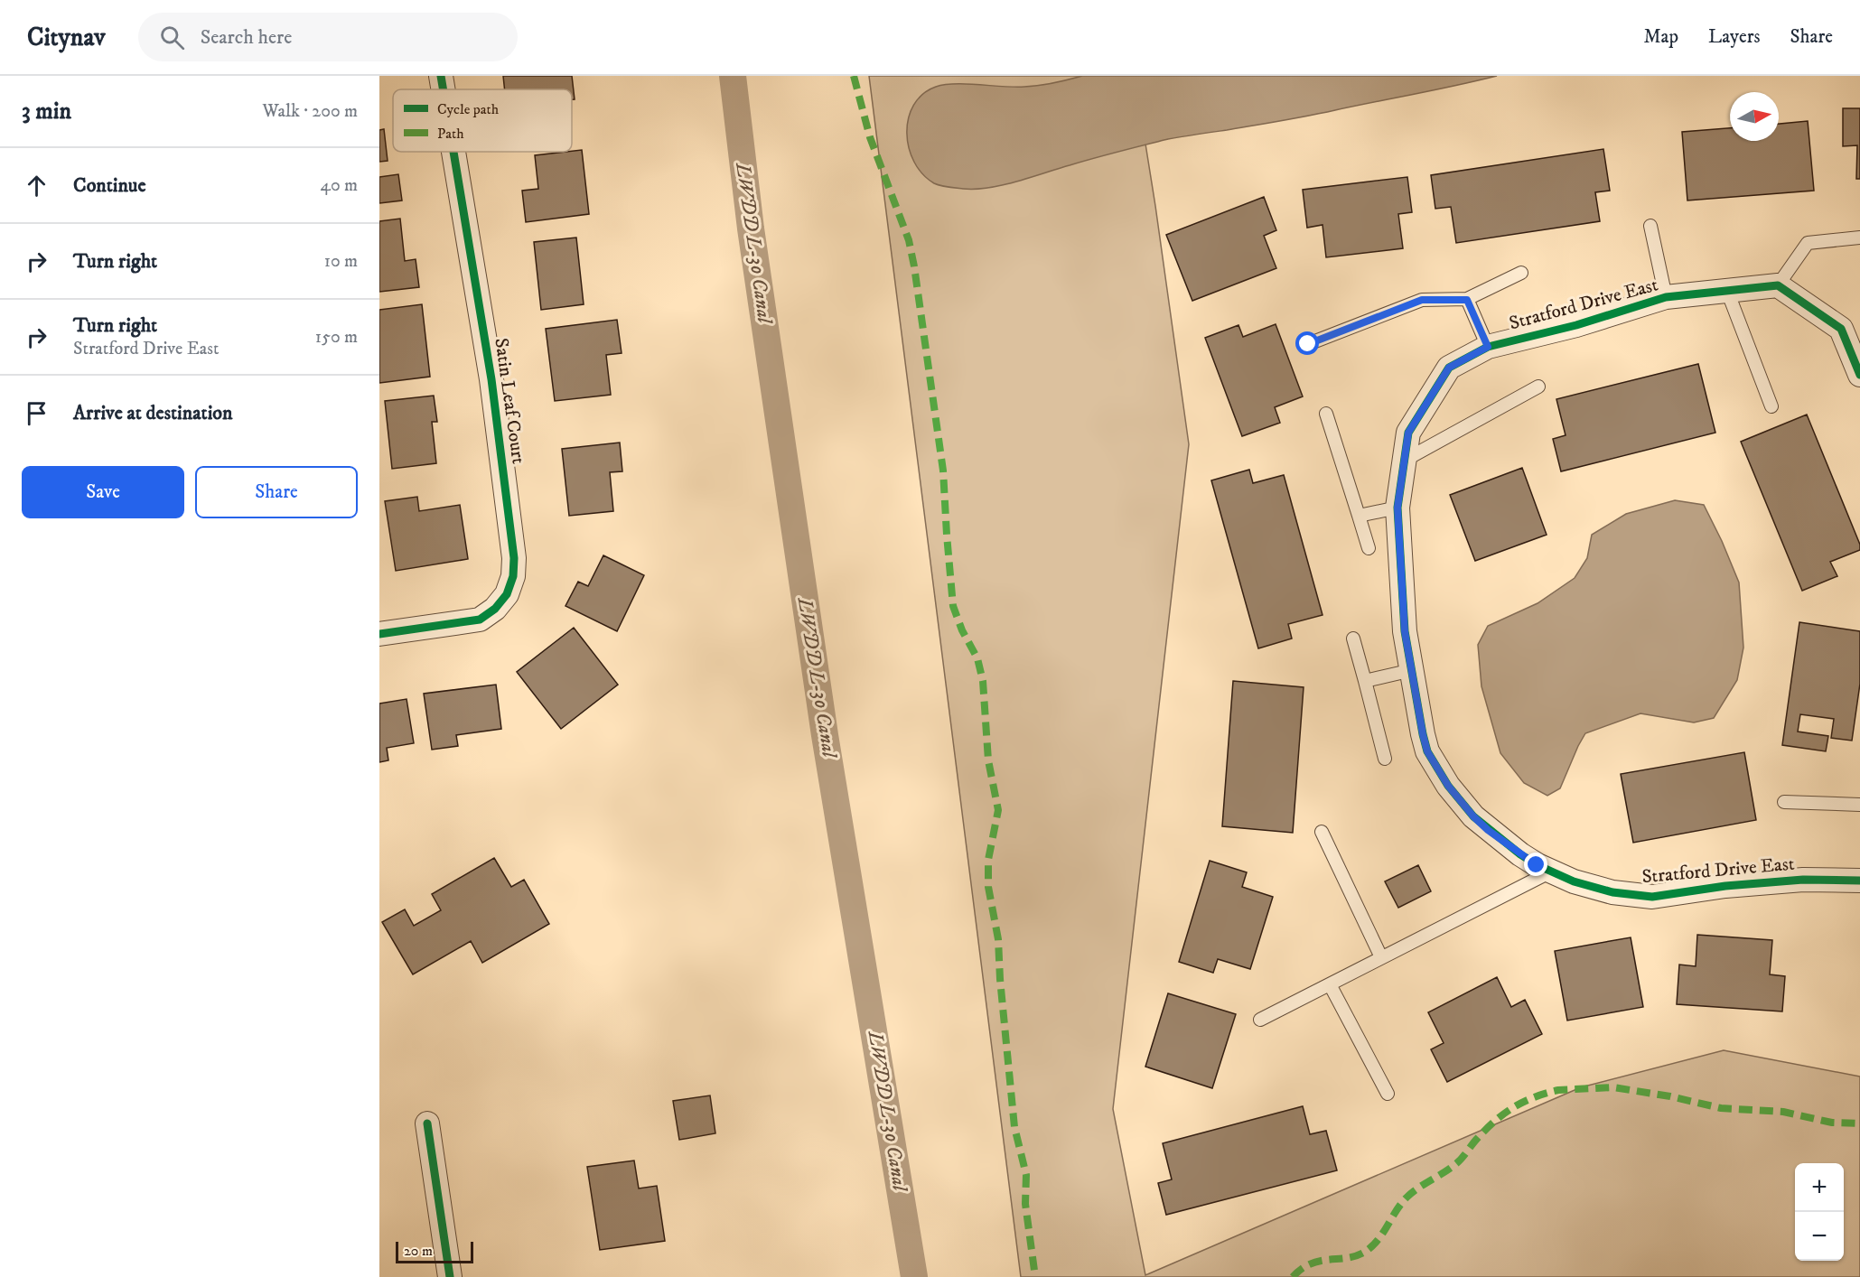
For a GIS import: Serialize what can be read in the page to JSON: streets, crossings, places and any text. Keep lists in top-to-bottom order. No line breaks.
{"streets":{"street":["Stratford Drive East","Satin Leaf Court"]},"water":["LWDD L-30 Canal"],"legend":["Cycle path","Path"],"scale_bar":"20 m","north":"right","page":{"header":"Citynav","search":"Search here","nav":["Map","Layers","Share"],"heading":["3 min","Walk · 200 m"],"list":[["Continue","40 m"],["Turn right","10 m"],["Turn right","Stratford Drive East","150 m"],"Arrive at destination"],"buttons":["Save","Share"],"map_buttons":["+","−"],"scale":"20 m"}}
